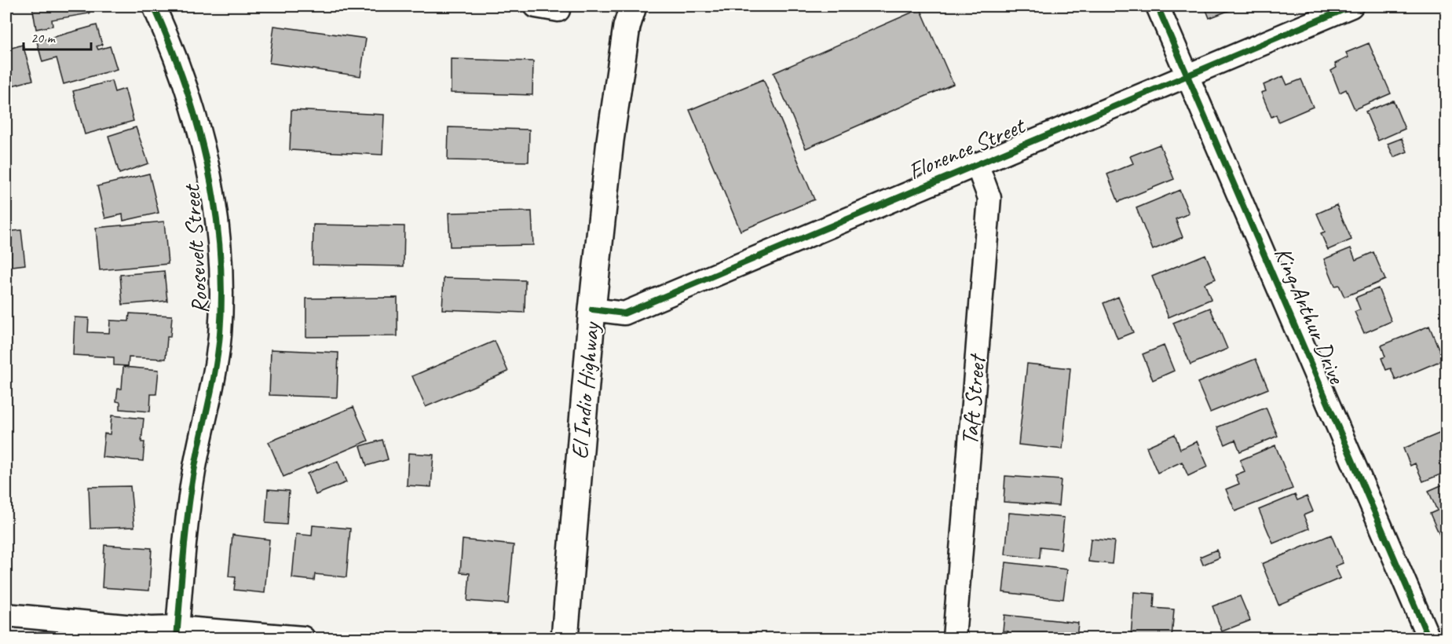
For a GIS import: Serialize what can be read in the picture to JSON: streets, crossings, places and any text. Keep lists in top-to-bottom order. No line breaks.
{"streets":{"main road":["El Indio Highway"],"street":["Florence Street","Roosevelt Street","King Arthur Drive","Taft Street"]},"crossings":[["Florence Street","King Arthur Drive"],["Florence Street","El Indio Highway"],["Florence Street","Taft Street"]],"scale_bar":"20 m"}
